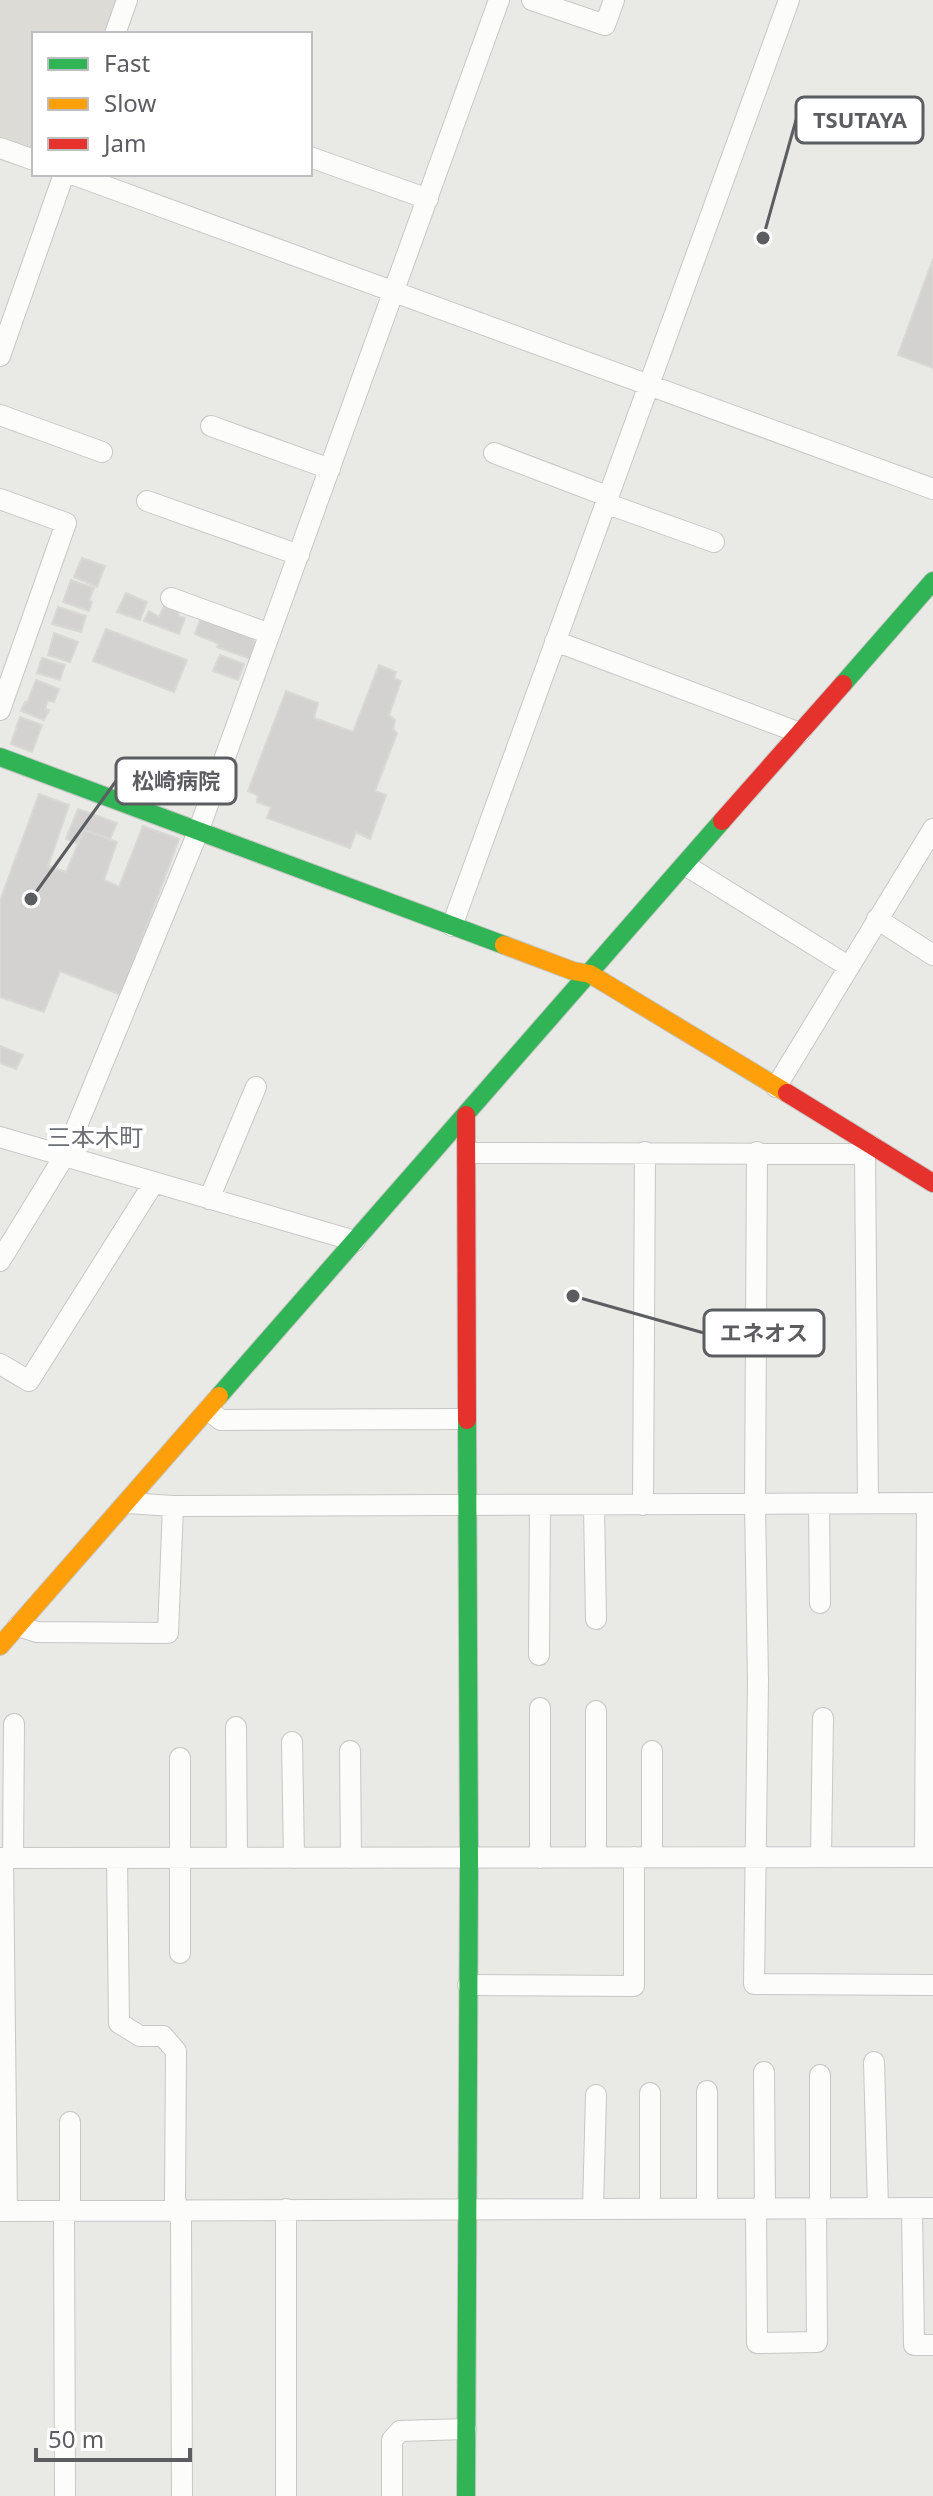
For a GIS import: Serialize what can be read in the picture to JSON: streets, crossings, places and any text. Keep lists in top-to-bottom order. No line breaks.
{"districts":["三本木町"],"places":["TSUTAYA","松崎病院","エネオス"],"legend":["Fast","Slow","Jam"],"scale_bar":"50 m"}
